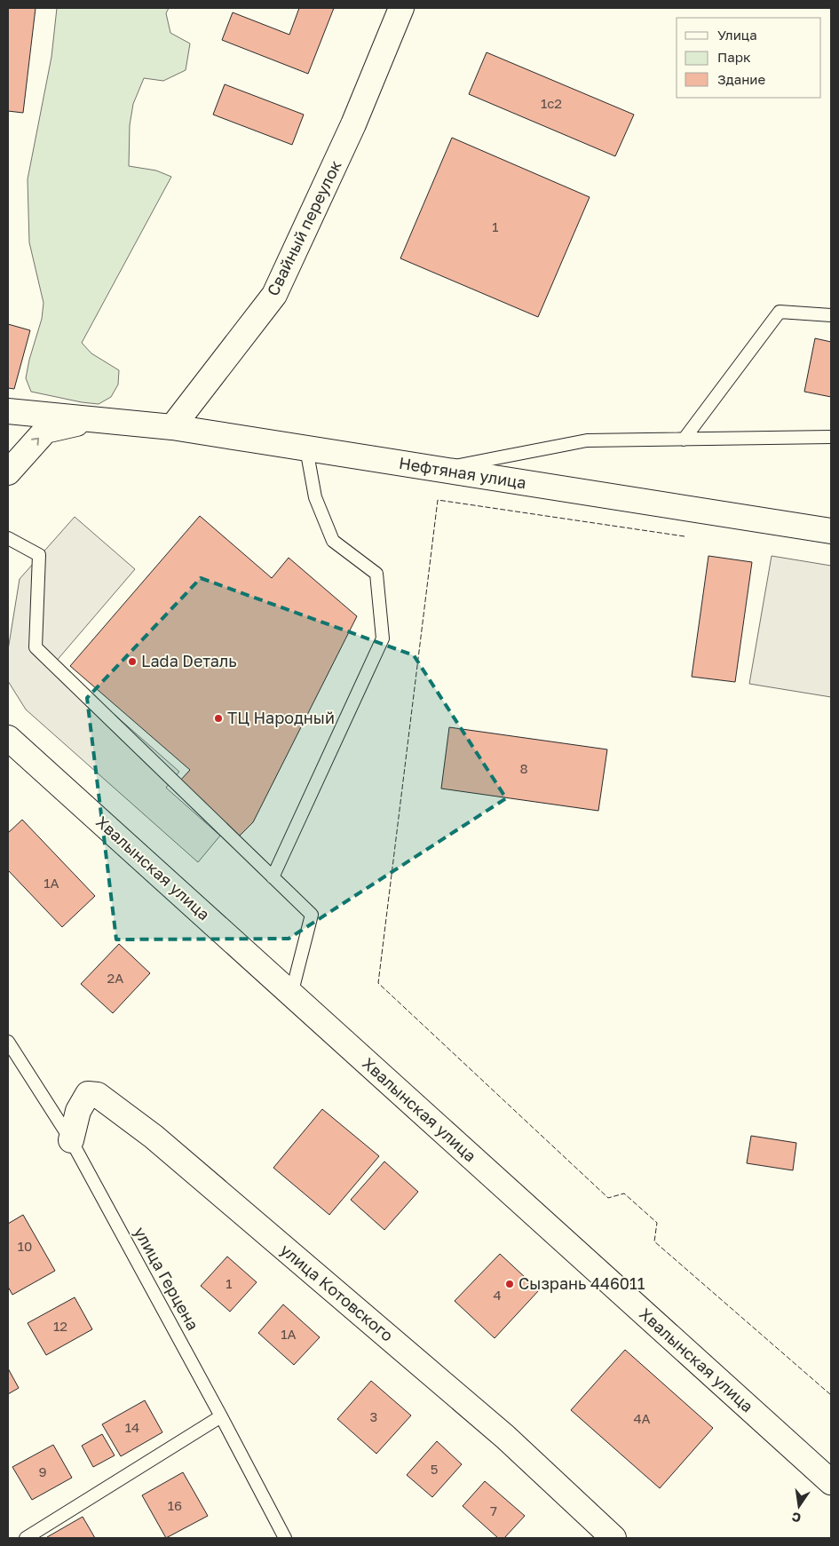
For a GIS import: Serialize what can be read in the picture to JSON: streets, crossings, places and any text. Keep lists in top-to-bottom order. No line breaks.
{"streets":{"street":["Свайный переулок","Нефтяная улица","Хвалынская улица","улица Котовского"],"lane":["улица Герцена"]},"crossings":[["Свайный переулок","Нефтяная улица"],["улица Герцена","улица Котовского"]],"places":["Lada Dеталь","ТЦ Народный","Сызрань 446011"],"house_numbers":["1с2","1","8","1А","2А","10","1","4","12","1А","3","4А","14","5","9","16","7"],"legend":["Улица","Парк","Здание"],"north":"bottom"}
